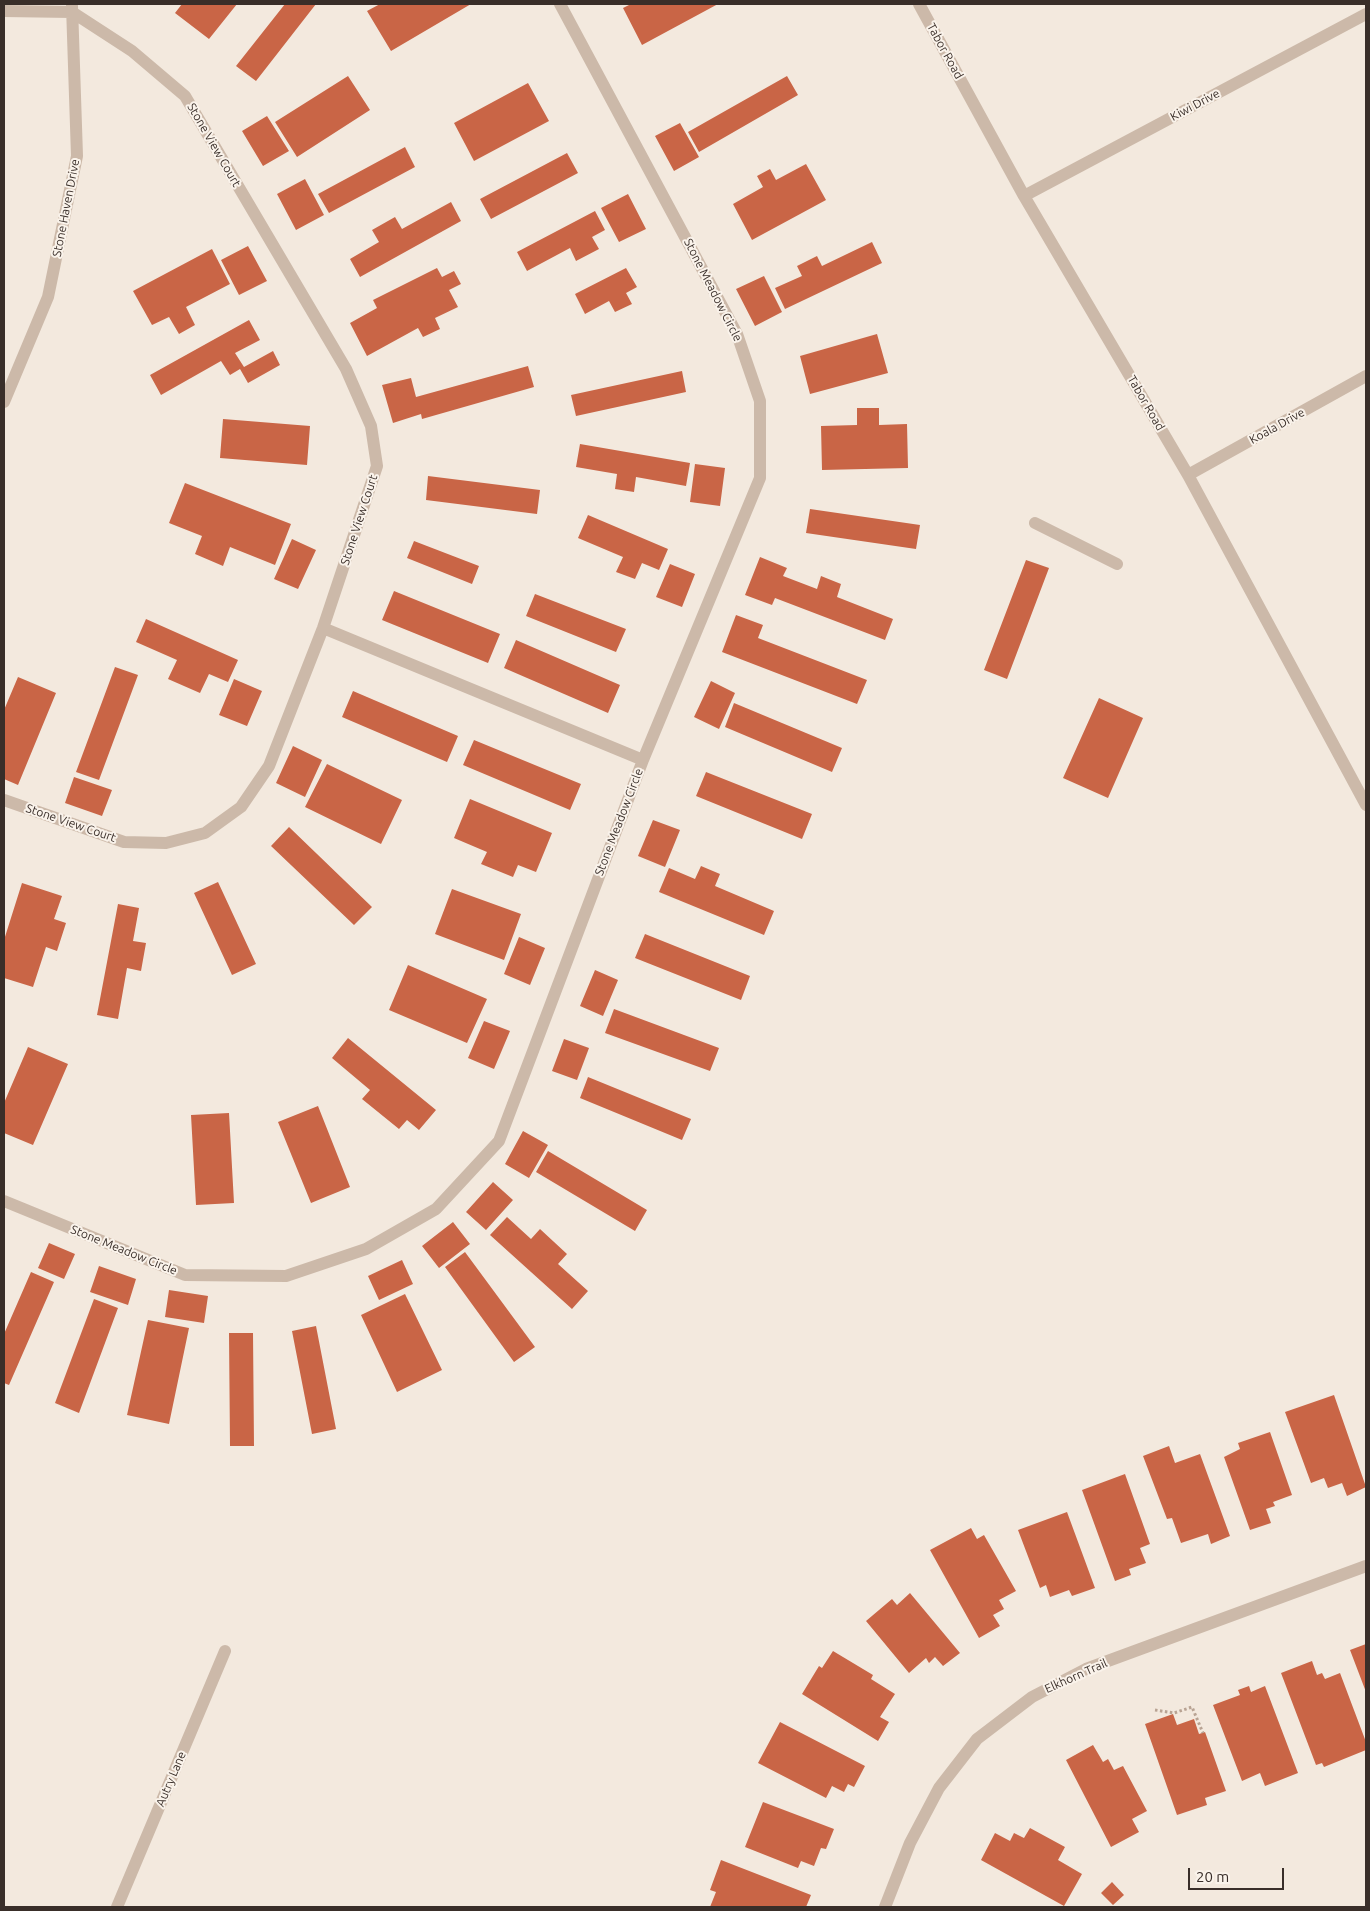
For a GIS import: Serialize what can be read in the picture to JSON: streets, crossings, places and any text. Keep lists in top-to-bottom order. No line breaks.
{"streets":{"street":["Tabor Road","Kiwi Drive","Stone View Court","Stone Haven Drive","Stone Meadow Circle","Koala Drive","Elkhorn Trail","Autry Lane"]},"crossings":[["Tabor Road","Kiwi Drive"],["Tabor Road","Koala Drive"],["Stone View Court","Stone Haven Drive"]],"scale_bar":"20 m"}
